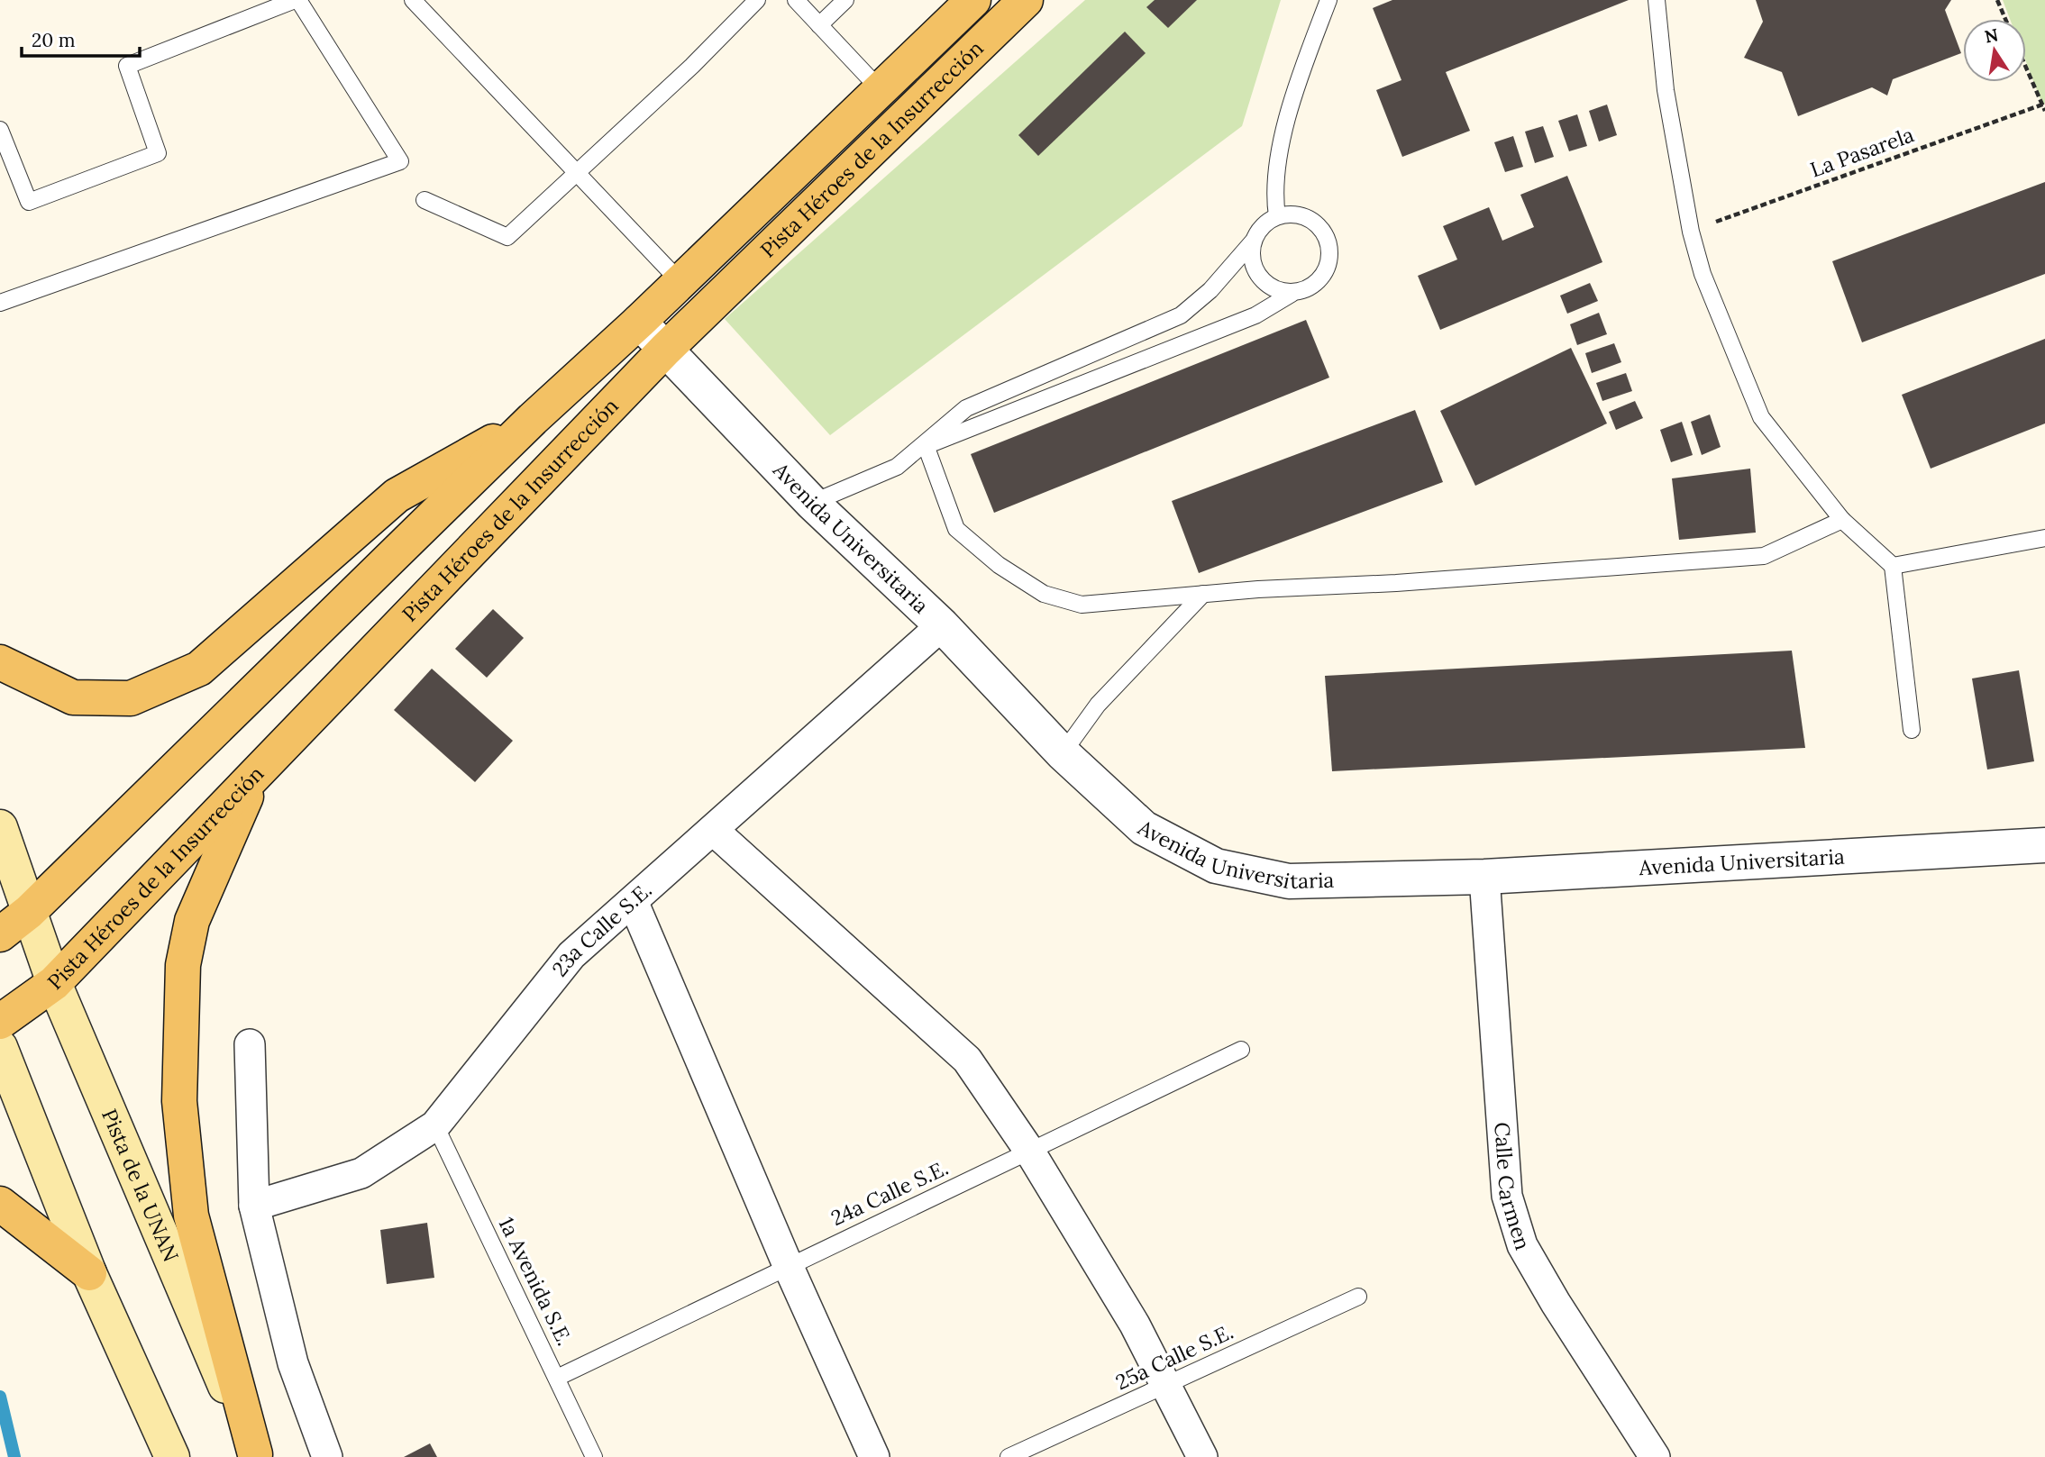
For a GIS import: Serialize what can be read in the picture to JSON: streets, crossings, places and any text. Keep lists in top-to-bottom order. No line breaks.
{"streets":{"main road":["Pista Héroes de la Insurrección","Pista de la UNAN"],"street":["Avenida Universitaria","23a Calle S.E.","Calle Carmen"],"lane":["24a Calle S.E.","1a Avenida S.E.","25a Calle S.E."],"path":["La Pasarela"]},"crossings":[["Pista Héroes de la Insurrección","Avenida Universitaria"],["Pista Héroes de la Insurrección","Pista de la UNAN"],["Avenida Universitaria","23a Calle S.E."],["Avenida Universitaria","Calle Carmen"],["23a Calle S.E.","1a Avenida S.E."],["24a Calle S.E.","1a Avenida S.E."]],"scale_bar":"20 m","north":"top"}
